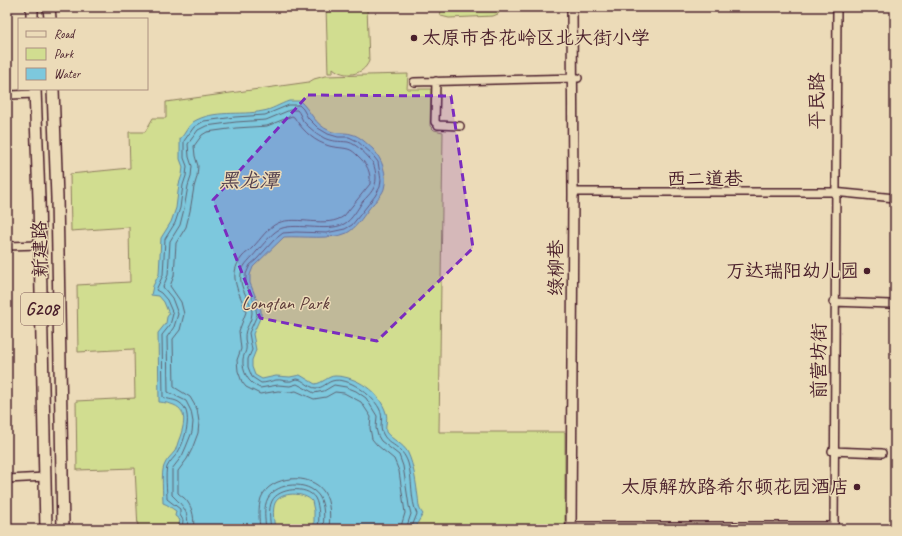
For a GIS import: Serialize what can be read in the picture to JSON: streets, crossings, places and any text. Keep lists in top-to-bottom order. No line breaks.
{"streets":{"main road":["新建路","G208"],"street":["平民路","西二道巷","绿柳巷","前营坊街"]},"crossings":[["平民路","西二道巷"],["平民路","前营坊街"],["西二道巷","绿柳巷"],["西二道巷","前营坊街"]],"water":["黑龙潭"],"parks":["Longtan Park"],"places":["太原市杏花岭区北大街小学","万达瑞阳幼儿园","太原解放路希尔顿花园酒店"],"legend":["Road","Park","Water"]}
